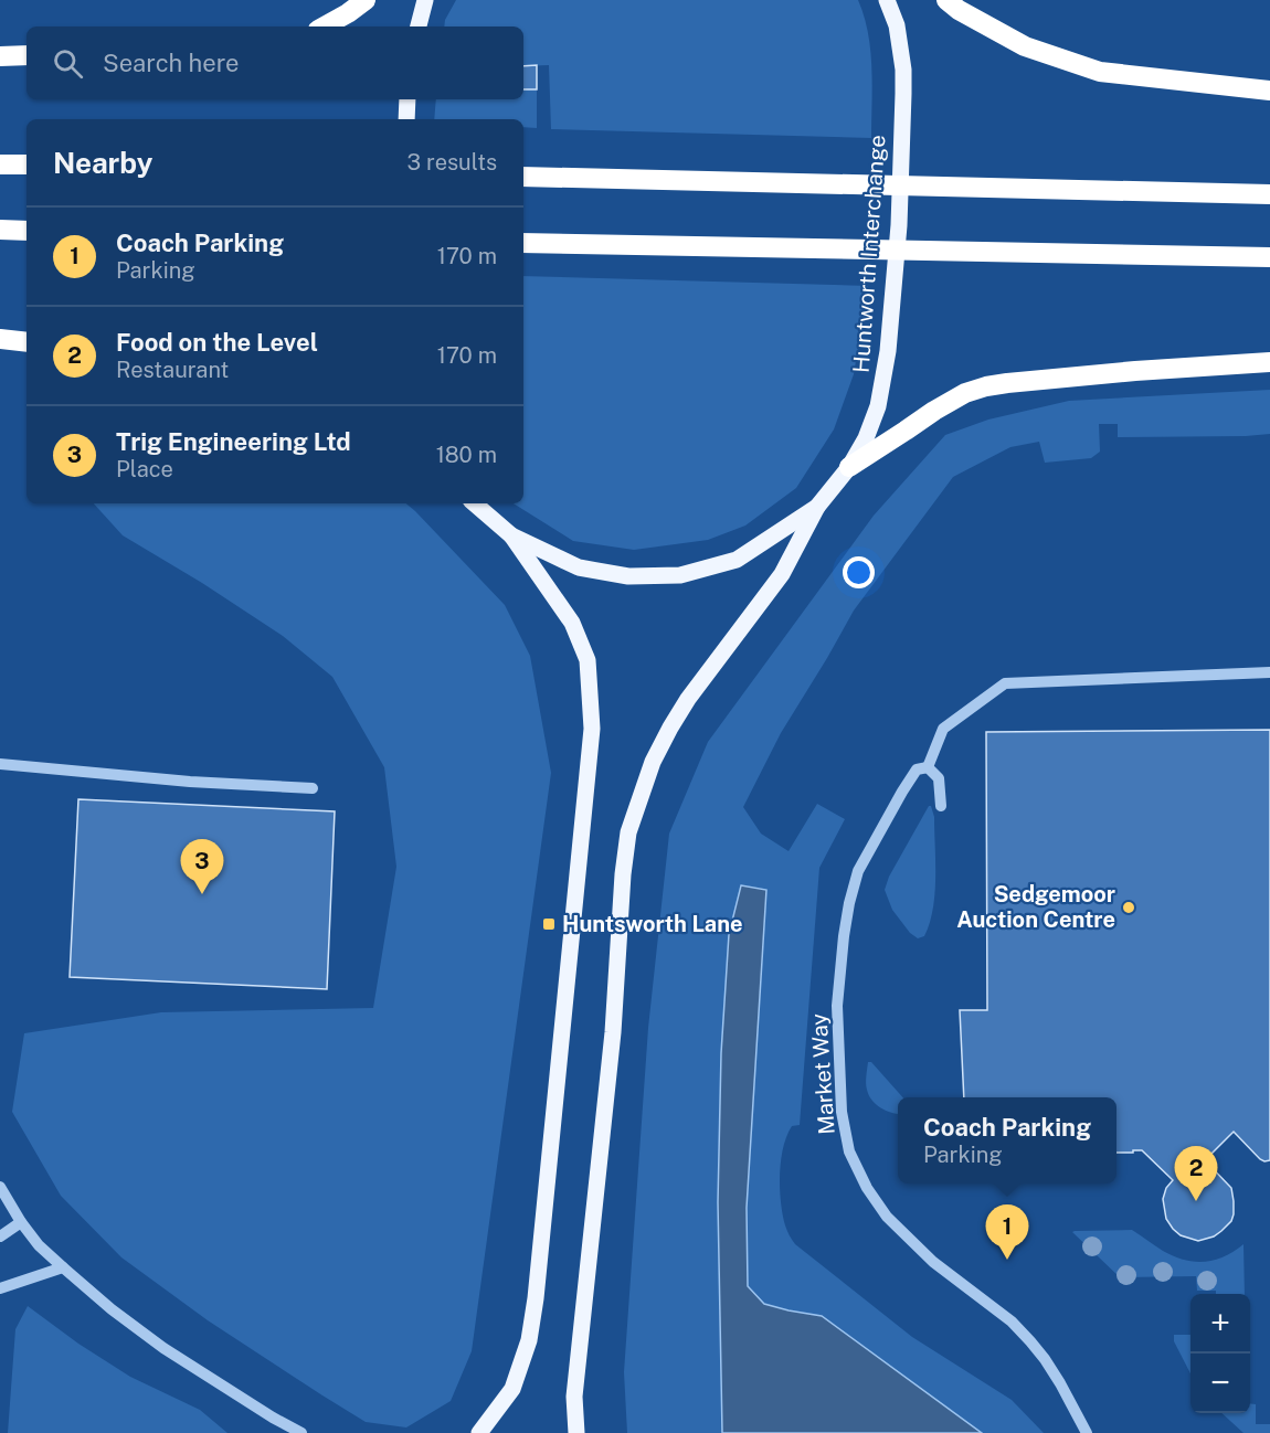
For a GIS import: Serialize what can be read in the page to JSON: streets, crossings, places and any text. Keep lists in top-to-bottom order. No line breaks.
{"streets":{"main road":["Huntworth Interchange"],"street":["Market Way"]},"places":{"other":["Sedgemoor Auction Centre"],"transit":["Huntsworth Lane"]},"page":{"search":"Search here","heading":["Nearby","3 results"],"list":[{"mark":"1","name":"Coach Parking","note":"Parking","value":"170 m"},{"mark":"2","name":"Food on the Level","note":"Restaurant","value":"170 m"},{"mark":"3","name":"Trig Engineering Ltd","note":"Place","value":"180 m"}],"pins":["3","2","1"],"popup":["Coach Parking","Parking"],"map_buttons":["+","−"]}}
